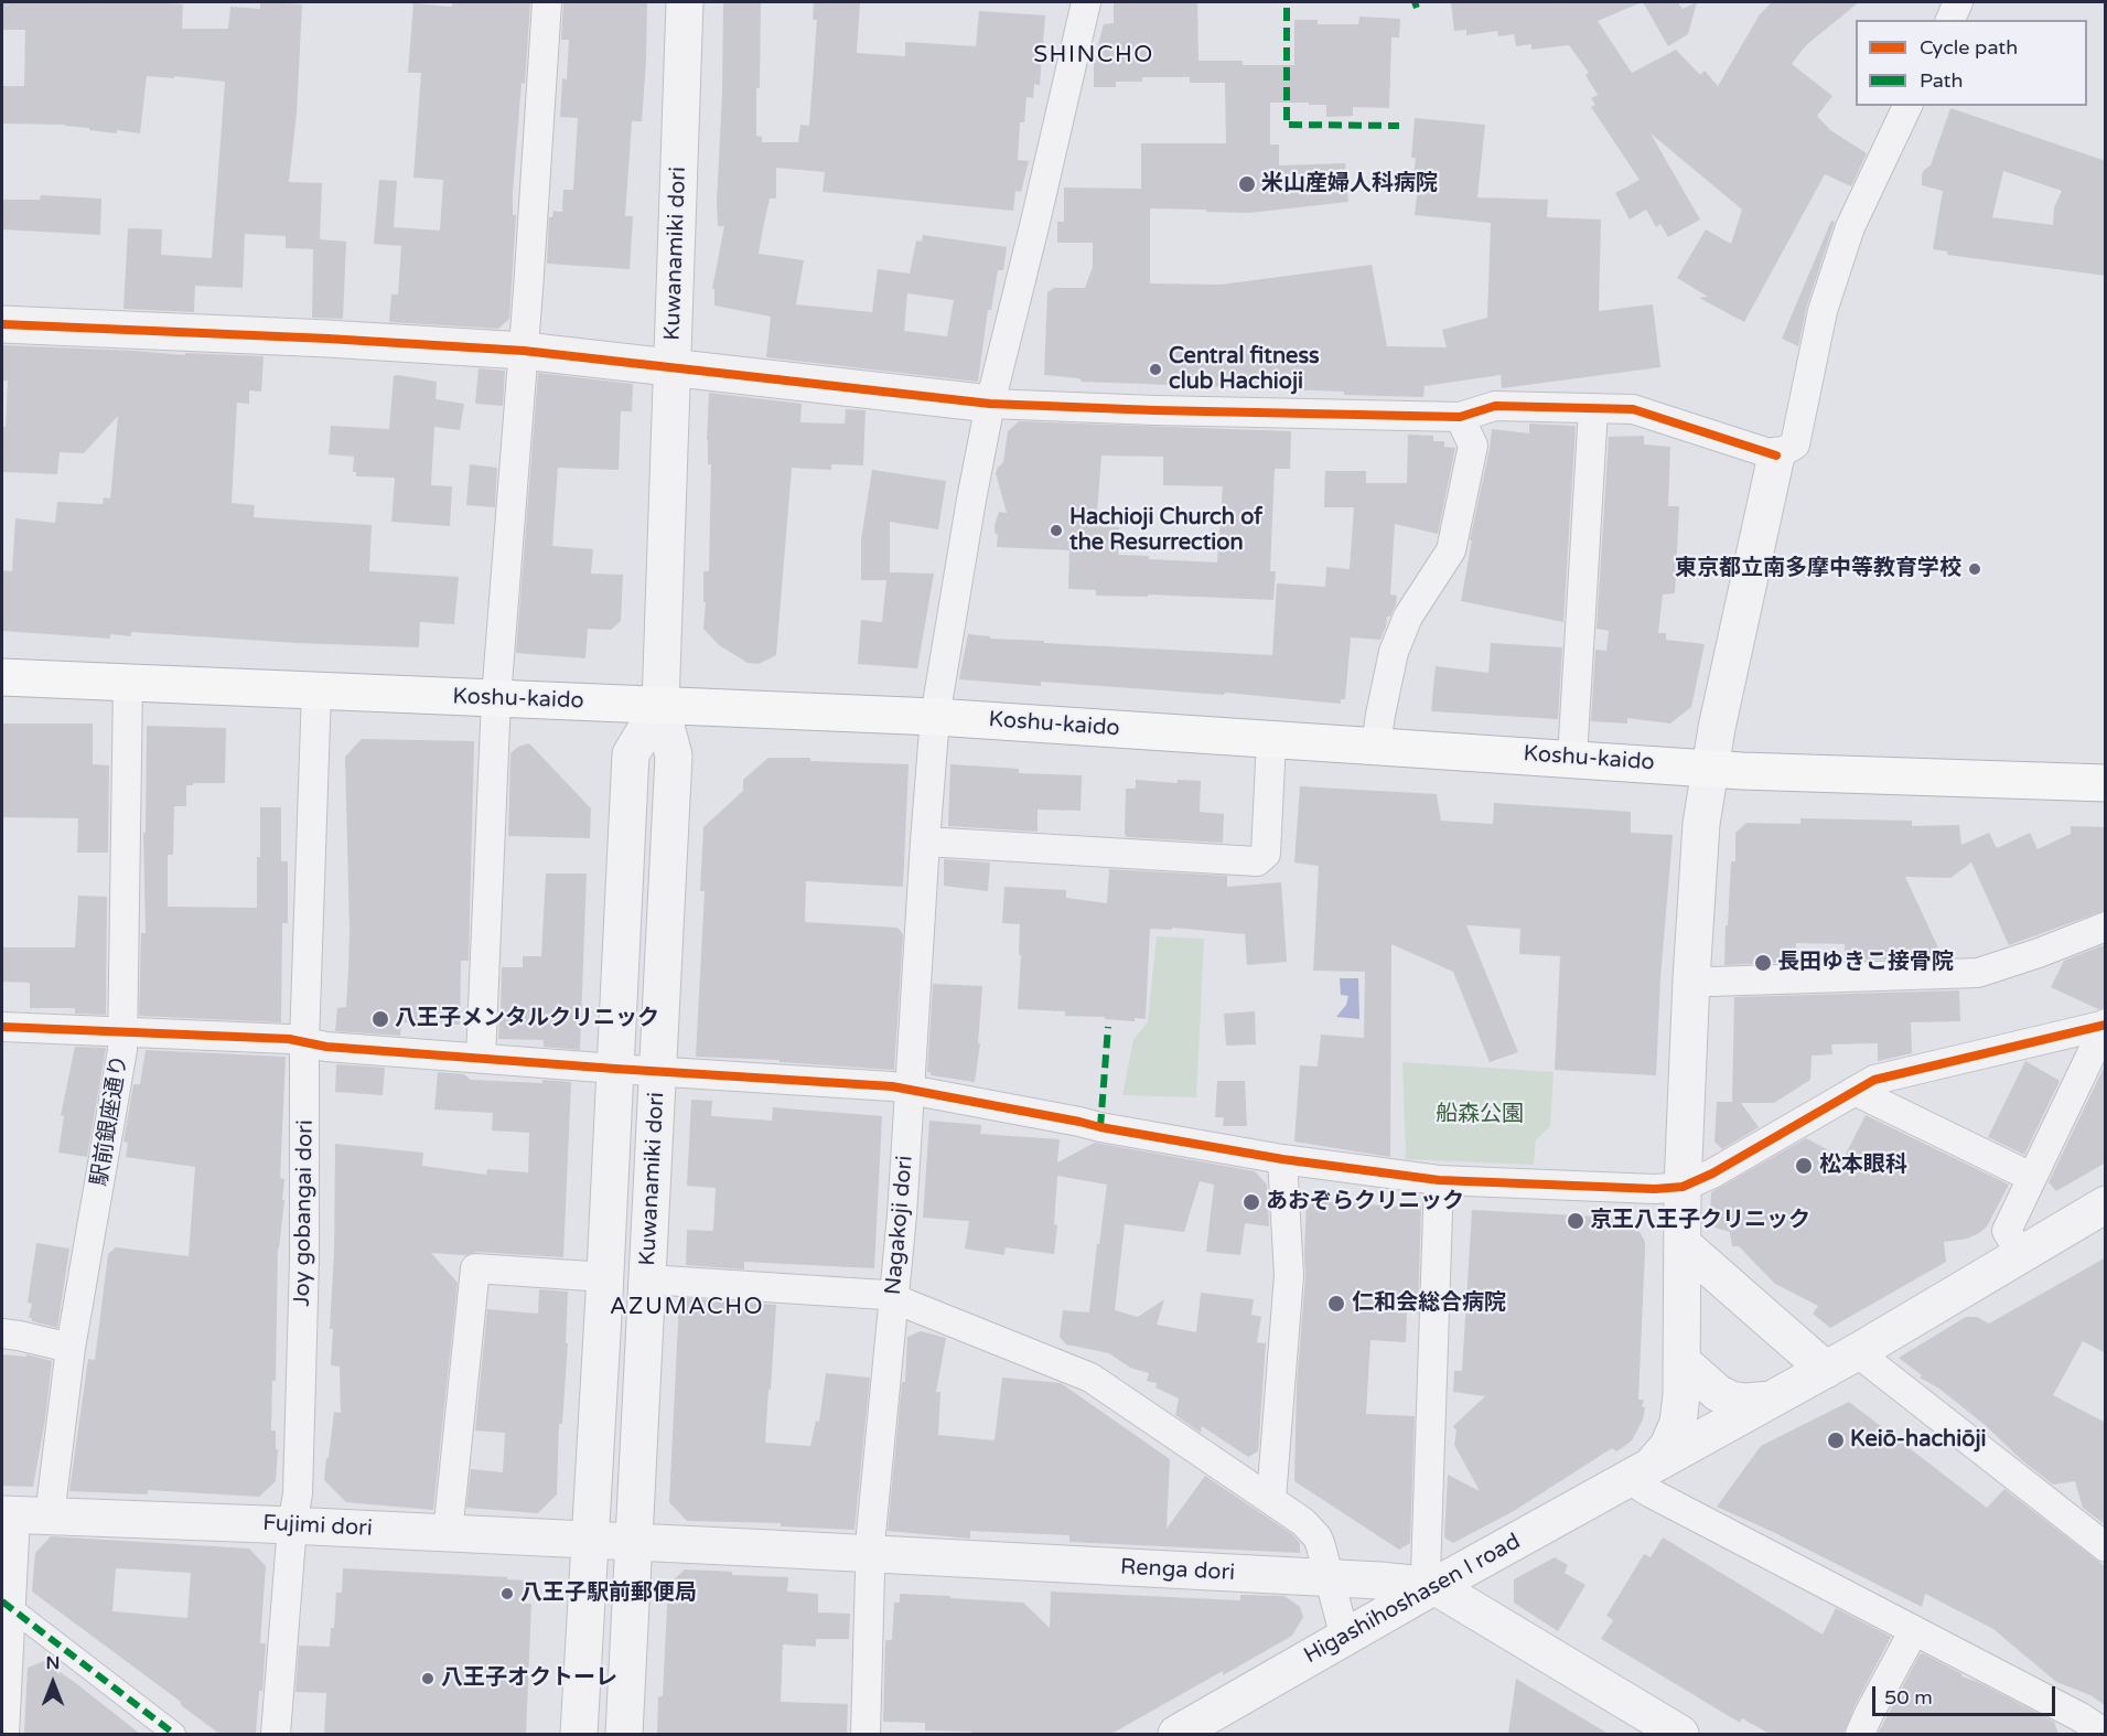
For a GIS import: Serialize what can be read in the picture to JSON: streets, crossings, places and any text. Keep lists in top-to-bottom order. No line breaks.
{"streets":{"highway":["Koshu-kaido"],"street":["Kuwanamiki dori","駅前銀座通り","Joy gobangai dori","Nagakoji dori","Fujimi dori","Renga dori","Higashihoshasen I road"]},"crossings":[["Kuwanamiki dori","Koshu-kaido"],["Kuwanamiki dori","Fujimi dori"],["Kuwanamiki dori","Renga dori"],["Koshu-kaido","駅前銀座通り"],["Koshu-kaido","Joy gobangai dori"],["Koshu-kaido","Nagakoji dori"],["駅前銀座通り","Fujimi dori"],["Joy gobangai dori","Fujimi dori"],["Nagakoji dori","Renga dori"],["Fujimi dori","Renga dori"],["Renga dori","Higashihoshasen I road"]],"districts":["SHINCHO","AZUMACHO"],"parks":["船森公園"],"places":["米山産婦人科病院","Central fitness club Hachioji","Hachioji Church of the Resurrection","東京都立南多摩中等教育学校","長田ゆきこ接骨院","八王子メンタルクリニック","松本眼科","あおぞらクリニック","京王八王子クリニック","仁和会総合病院","Keiō-hachiōji","八王子駅前郵便局","八王子オクトーレ"],"legend":["Cycle path","Path"],"scale_bar":"50 m","north":"top"}
